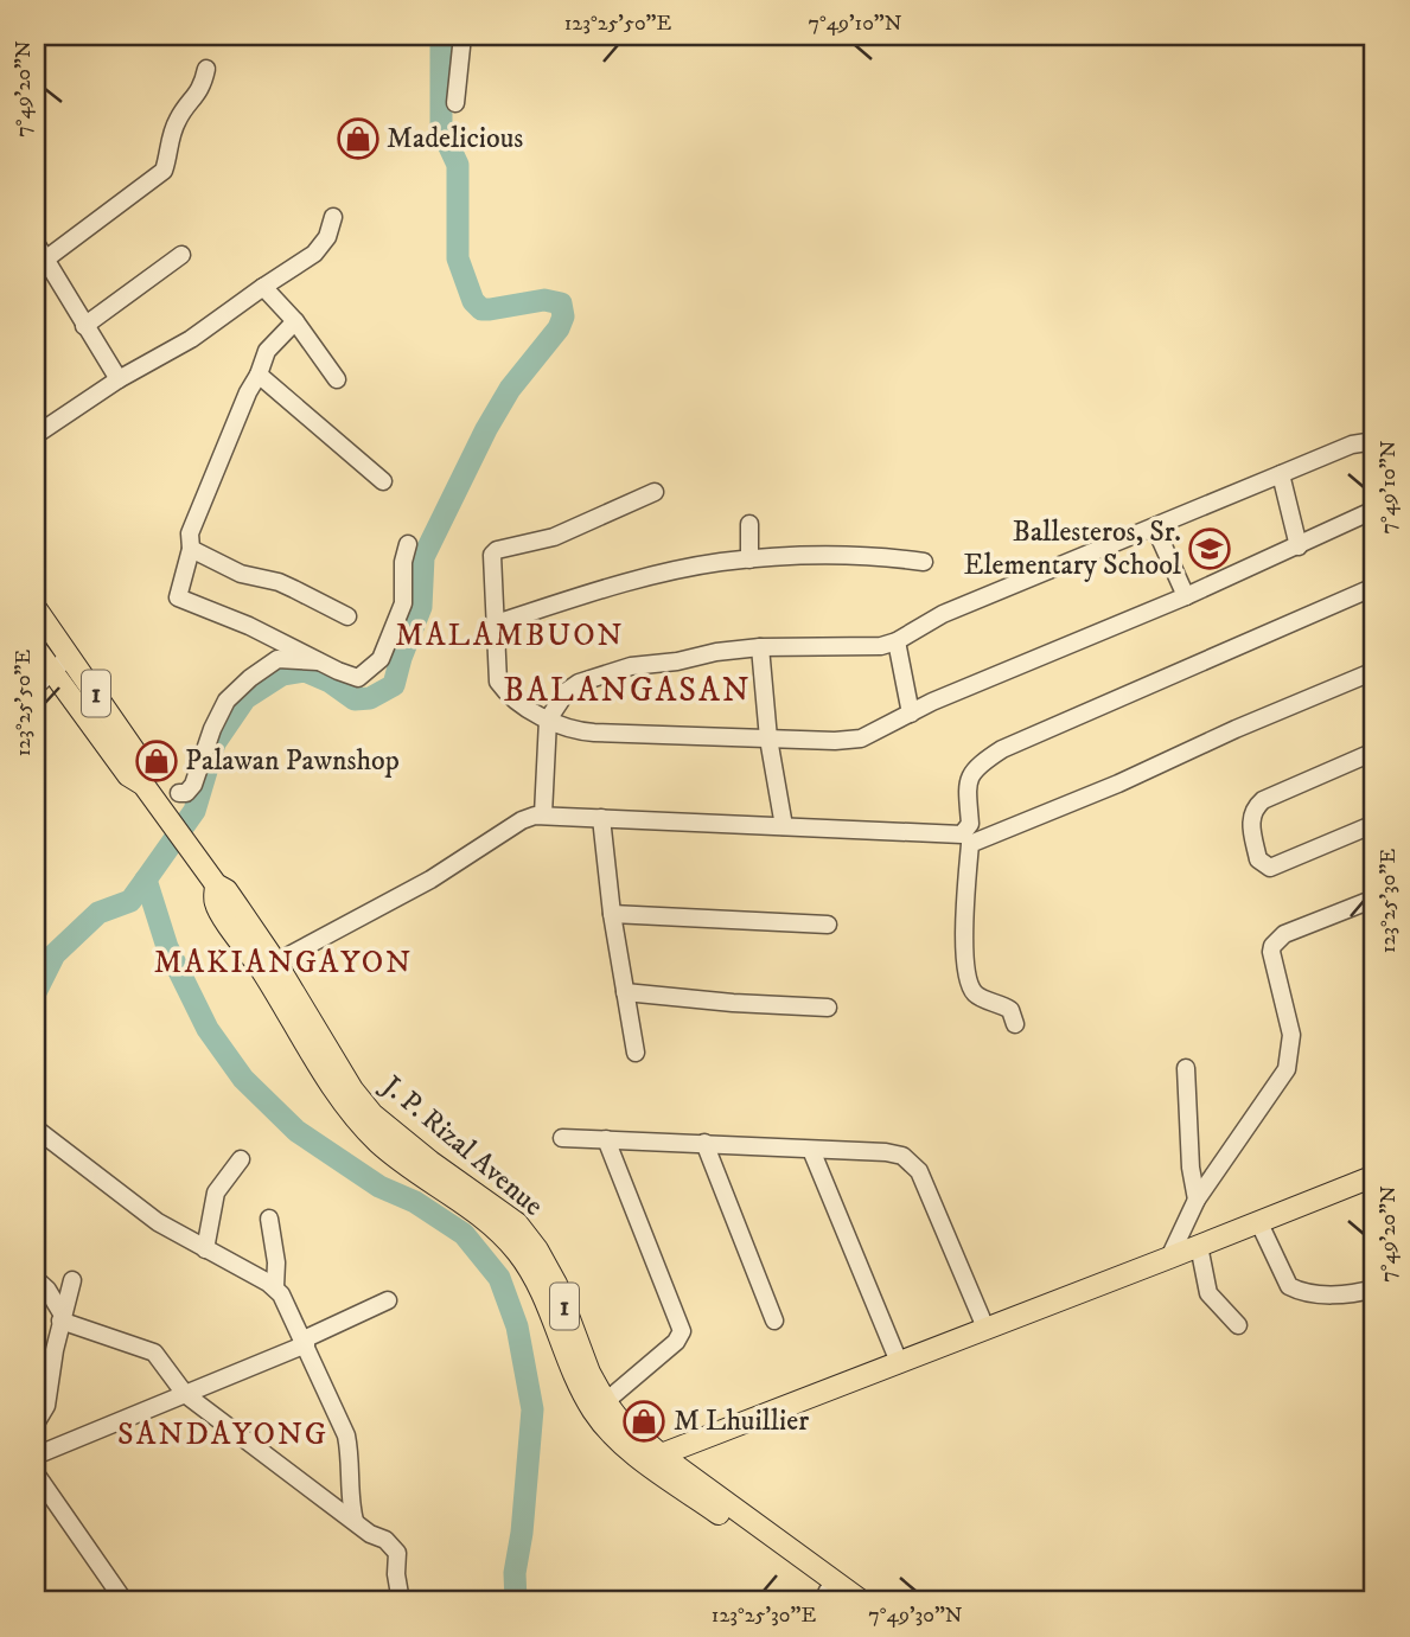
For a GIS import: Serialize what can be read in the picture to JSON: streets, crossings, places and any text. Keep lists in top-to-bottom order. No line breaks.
{"streets":{"main road":["1","J. P. Rizal Avenue"]},"districts":["MALAMBUON","BALANGASAN","MAKIANGAYON","SANDAYONG"],"places":{"shop":["Madelicious","Palawan Pawnshop","M Lhuillier"],"school or university":["Ballesteros, Sr. Elementary School"]},"coordinates":["123°25'50\"E","7°49'10\"N","7°49'20\"N","123°25'30\"E","7°49'30\"N"]}
